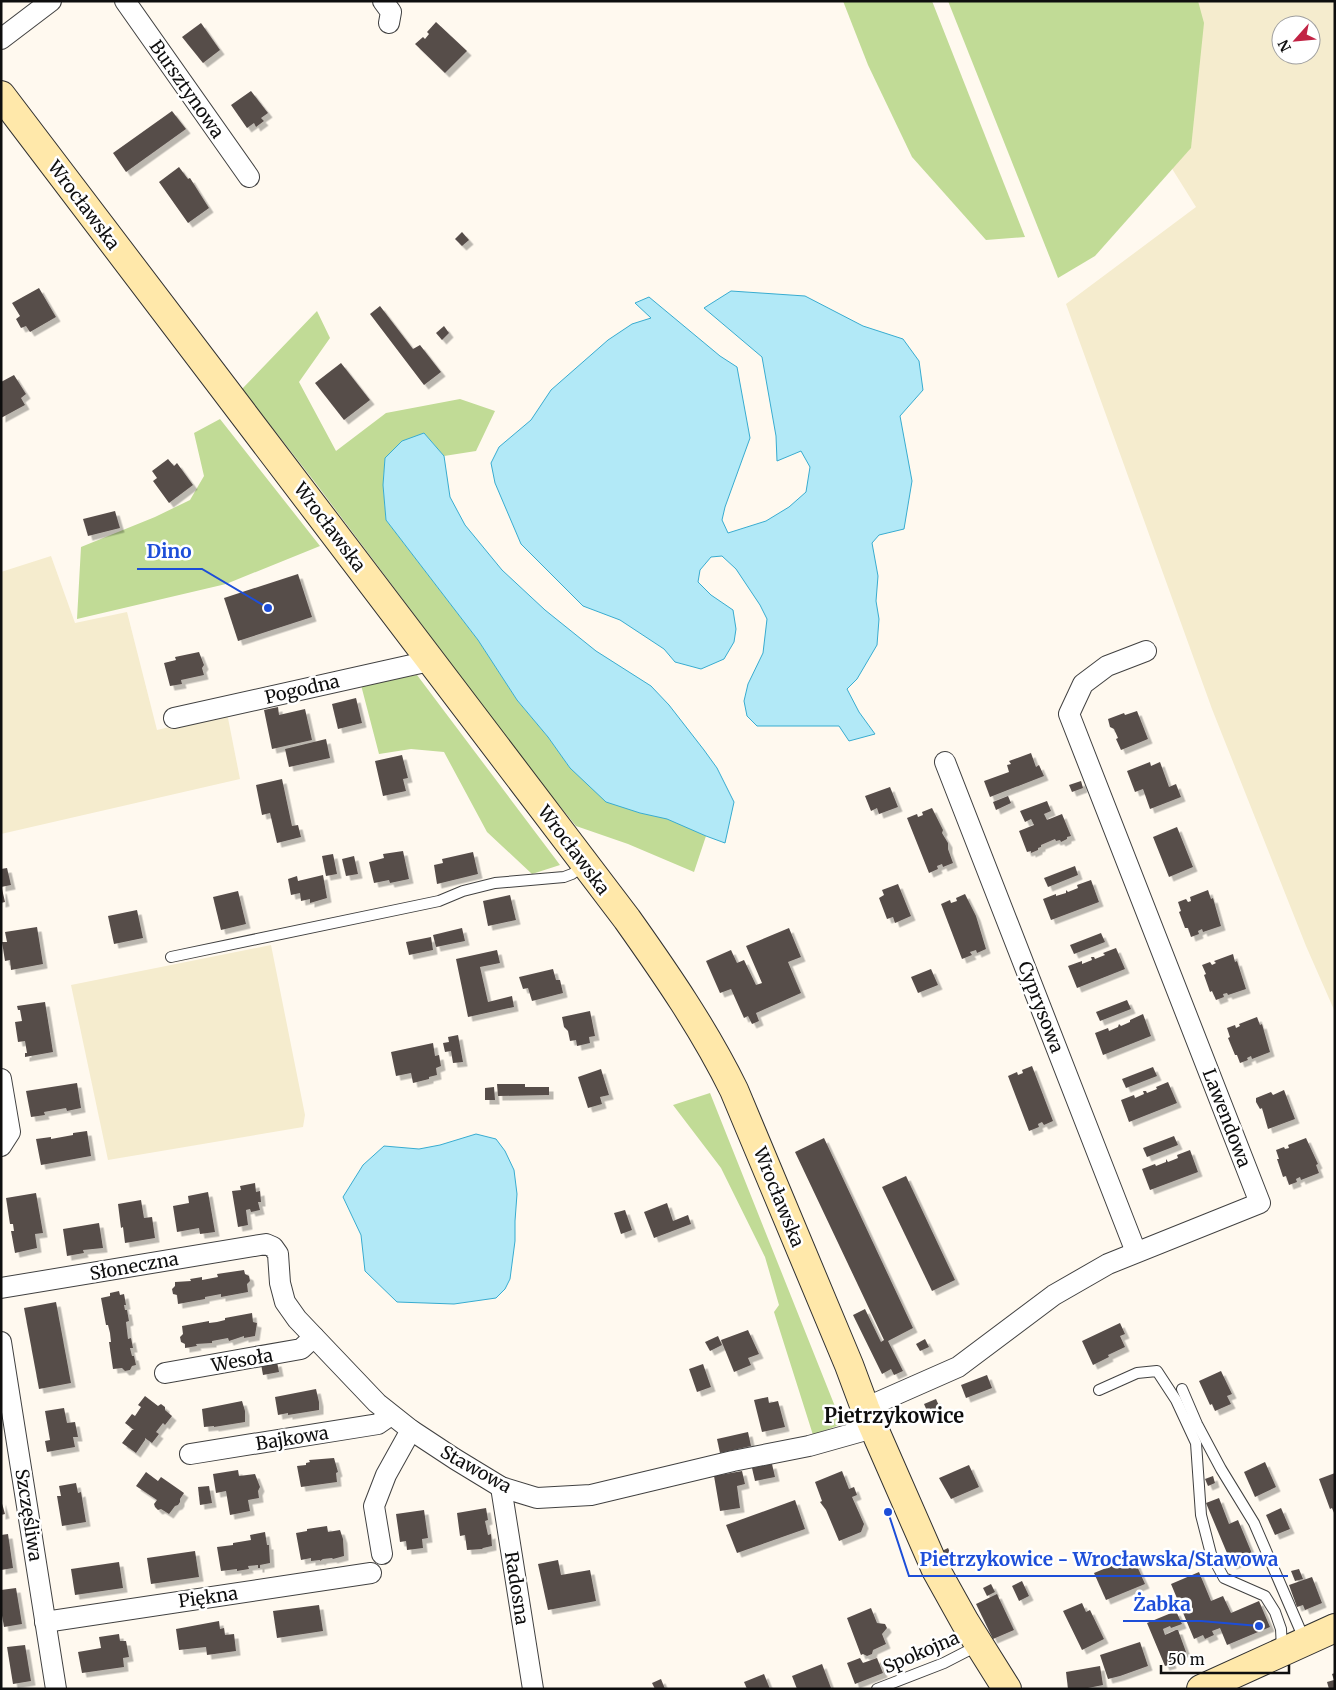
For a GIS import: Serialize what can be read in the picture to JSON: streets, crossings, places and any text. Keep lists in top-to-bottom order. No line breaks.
{"streets":{"main road":["Wrocławska"],"street":["Bursztynowa","Pogodna","Cyprysowa","Lawendowa","Słoneczna","Wesoła","Bajkowa","Stawowa","Szczęśliwa","Radosna","Piękna"],"lane":["Spokojna"]},"crossings":[["Wrocławska","Pogodna"],["Wrocławska","Lawendowa"],["Wrocławska","Stawowa"],["Wrocławska","Spokojna"],["Cyprysowa","Lawendowa"],["Lawendowa","Stawowa"],["Słoneczna","Stawowa"],["Wesoła","Stawowa"],["Bajkowa","Stawowa"],["Stawowa","Radosna"],["Szczęśliwa","Piękna"]],"districts":["Pietrzykowice"],"places":["Dino","Pietrzykowice - Wrocławska/Stawowa","Żabka"],"scale_bar":"50 m","north":"bottom left"}
